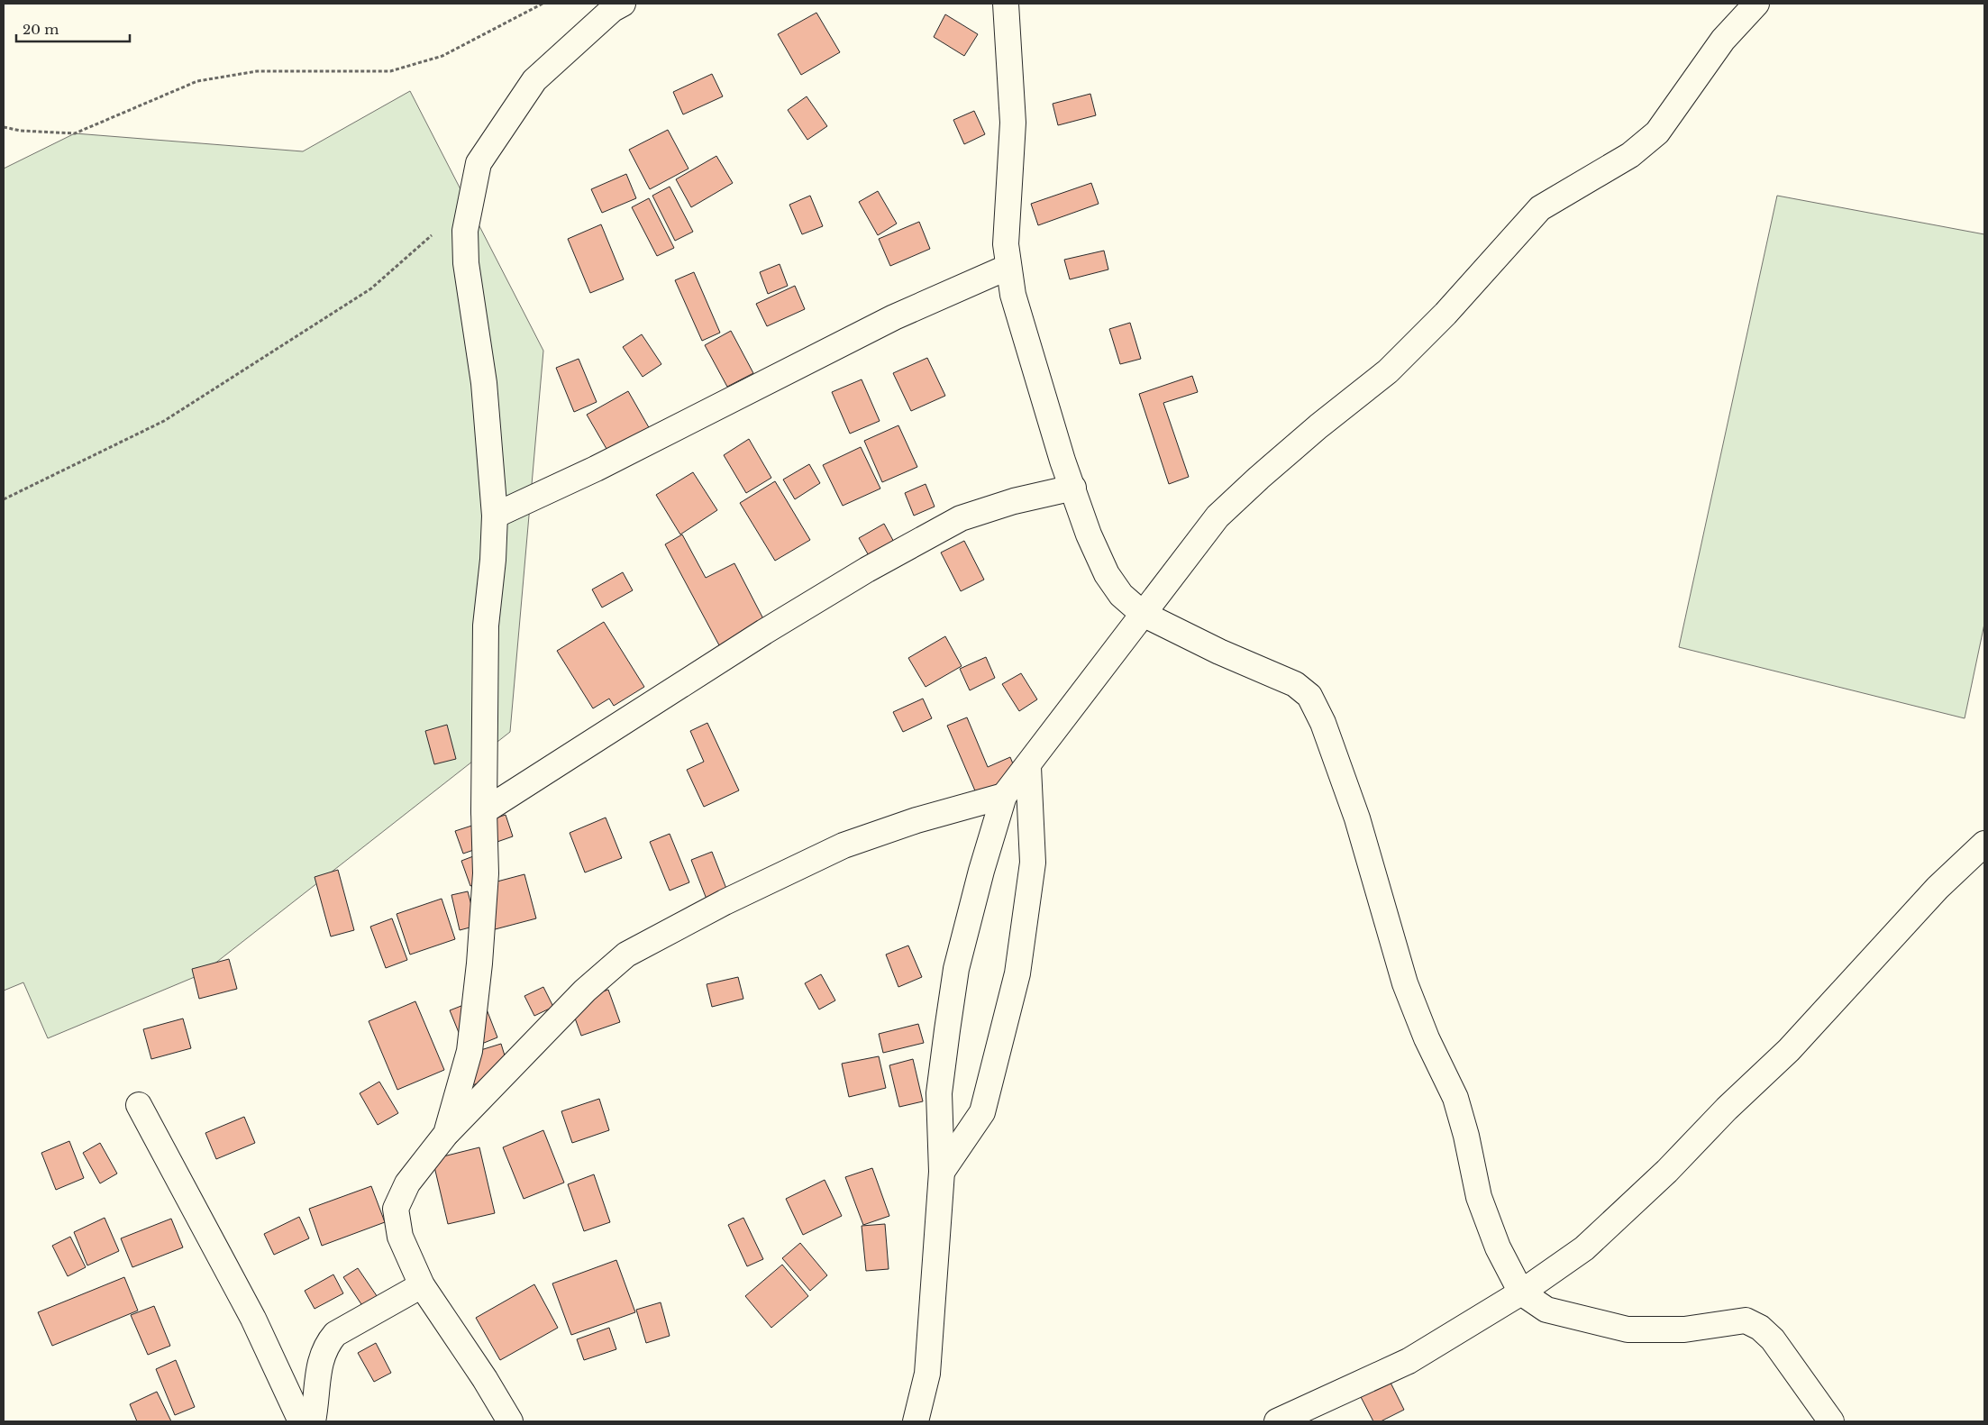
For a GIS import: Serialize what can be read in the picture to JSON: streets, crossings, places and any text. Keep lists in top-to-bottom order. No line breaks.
{"scale_bar":"20 m"}
